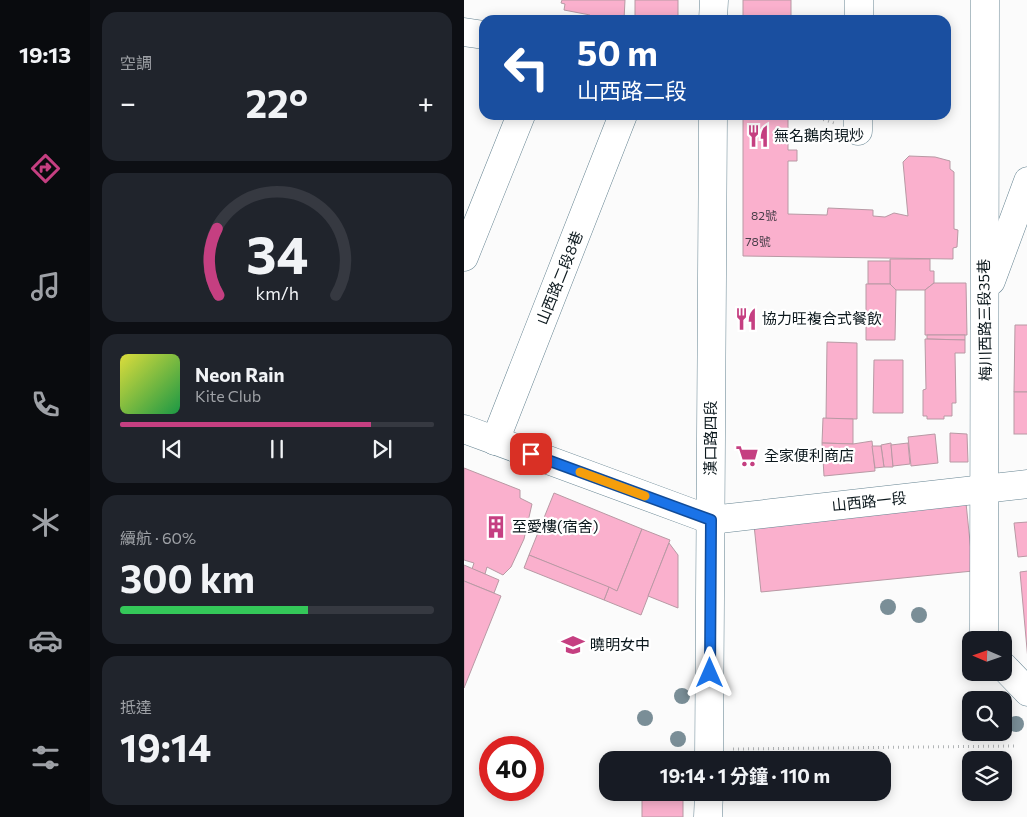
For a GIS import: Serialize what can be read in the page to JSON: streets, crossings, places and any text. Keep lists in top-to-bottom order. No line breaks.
{"streets":{"street":["山西路二段8巷","梅川西路三段35巷","漢口路四段","山西路一段"]},"crossings":[["梅川西路三段35巷","山西路一段"],["漢口路四段","山西路一段"]],"places":{"restaurant":["無名鵝肉現炒","協力旺複合式餐飲"],"supermarket":["全家便利商店"],"building":["至愛樓(宿舍)"],"school or university":["曉明女中"]},"house_numbers":["82號","78號"],"north":"left","page":{"tabs":"19:13","tile":["空調",["續航 · 60%","300 km"],["抵達","19:14"]],"turn":["50 m","山西路二段"],"heat":["−","22°","+"],"song":["Neon Rain","Kite Club"],"limit":"40","trip":"19:14 · 1 分鐘 · 110 m","gauge":["34","km/h"]}}
